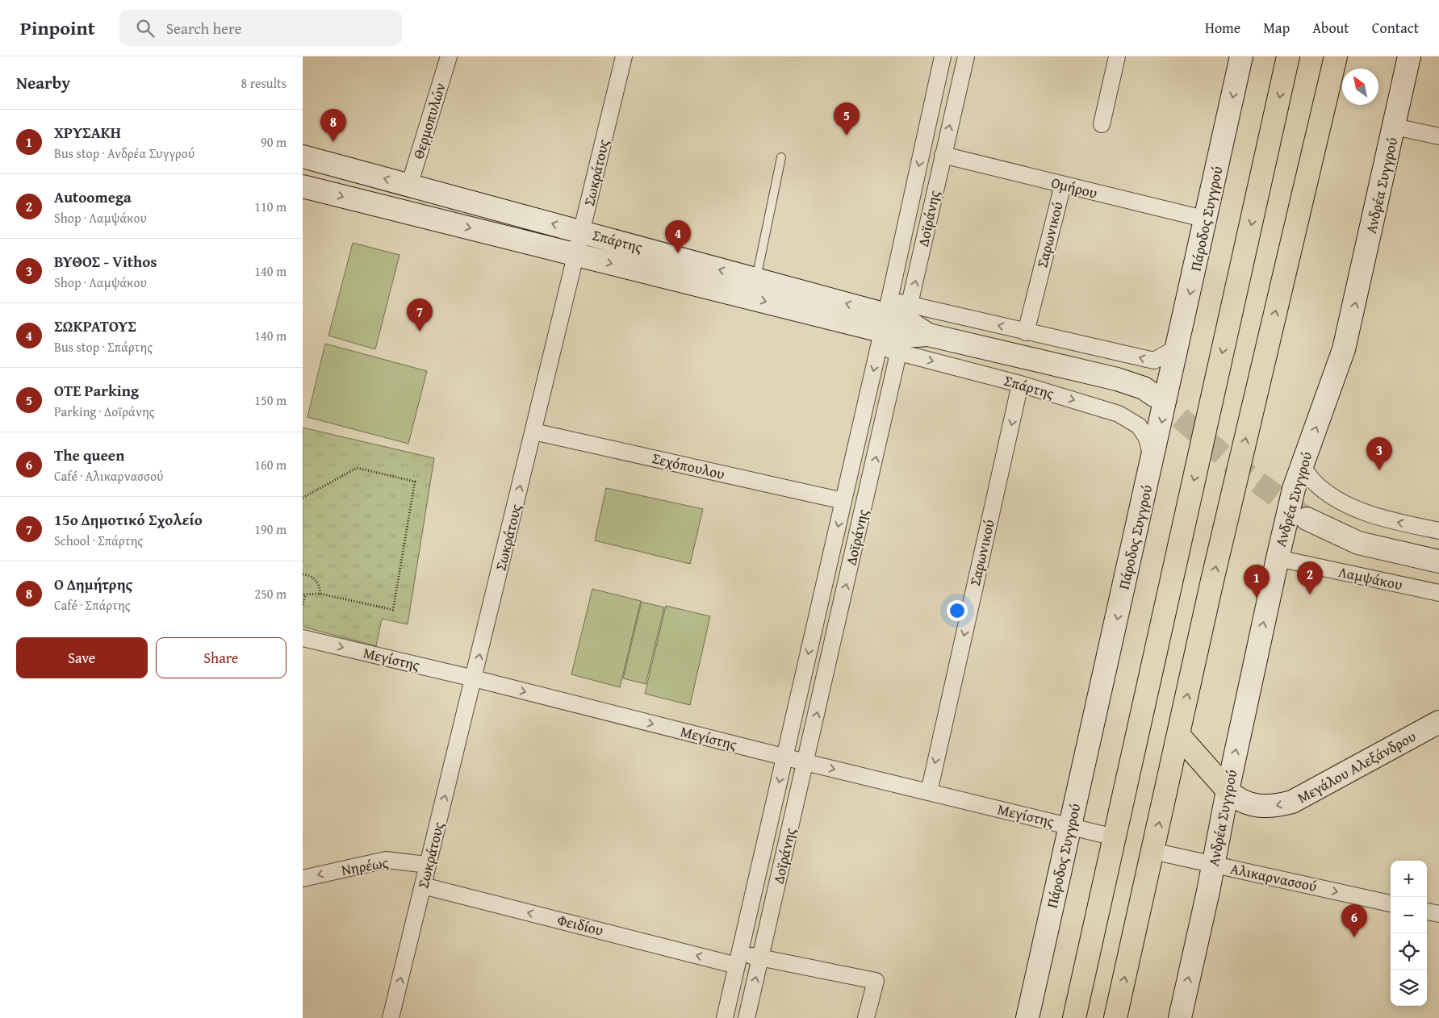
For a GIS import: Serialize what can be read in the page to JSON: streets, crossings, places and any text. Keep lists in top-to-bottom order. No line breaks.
{"streets":{"street":["Θερμοπυλών","Σωκράτους","Ανδρέα Συγγρού","Ομήρου","Δοϊράνης","Πάροδος Συγγρού","Σαρωνικού","Σπάρτης","Σεχόπουλου","Λαμψάκου","Μεγίστης","Μεγάλου Αλεξάνδρου","Νηρέως","Αλικαρνασσού","Φειδίου"]},"crossings":[["Θερμοπυλών","Σπάρτης"],["Σωκράτους","Σπάρτης"],["Σωκράτους","Σεχόπουλου"],["Σωκράτους","Μεγίστης"],["Σωκράτους","Νηρέως"],["Σωκράτους","Φειδίου"],["Ανδρέα Συγγρού","Λαμψάκου"],["Ανδρέα Συγγρού","Μεγάλου Αλεξάνδρου"],["Ανδρέα Συγγρού","Αλικαρνασσού"],["Ομήρου","Δοϊράνης"],["Ομήρου","Πάροδος Συγγρού"],["Ομήρου","Σαρωνικού"],["Δοϊράνης","Σπάρτης"],["Δοϊράνης","Σεχόπουλου"],["Δοϊράνης","Μεγίστης"],["Δοϊράνης","Φειδίου"],["Πάροδος Συγγρού","Σπάρτης"],["Πάροδος Συγγρού","Μεγίστης"],["Σαρωνικού","Σπάρτης"],["Σαρωνικού","Μεγίστης"]],"one_way":["Σωκράτους","Ανδρέα Συγγρού","Πάροδος Συγγρού","Σαρωνικού","Μεγίστης","Μεγάλου Αλεξάνδρου","Νηρέως","Αλικαρνασσού","Φειδίου"],"north":"top left","page":{"header":"Pinpoint","search":"Search here","nav":["Home","Map","About","Contact"],"heading":["Nearby","8 results"],"pins":["5","8","4","7","3","2","1","6"],"list":[{"mark":"1","name":"ΧΡΥΣΑΚΗ","note":"Bus stop · Ανδρέα Συγγρού","value":"90 m"},{"mark":"2","name":"Autoomega","note":"Shop · Λαμψάκου","value":"110 m"},{"mark":"3","name":"ΒΥΘΟΣ - Vithos","note":"Shop · Λαμψάκου","value":"140 m"},{"mark":"4","name":"ΣΩΚΡΑΤΟΥΣ","note":"Bus stop · Σπάρτης","value":"140 m"},{"mark":"5","name":"OTE Parking","note":"Parking · Δοϊράνης","value":"150 m"},{"mark":"6","name":"The queen","note":"Café · Αλικαρνασσού","value":"160 m"},{"mark":"7","name":"15ο Δημοτικό Σχολείο","note":"School · Σπάρτης","value":"190 m"},{"mark":"8","name":"Ο Δημήτρης","note":"Café · Σπάρτης","value":"250 m"}],"buttons":["Save","Share"],"map_buttons":["+","−"]}}
